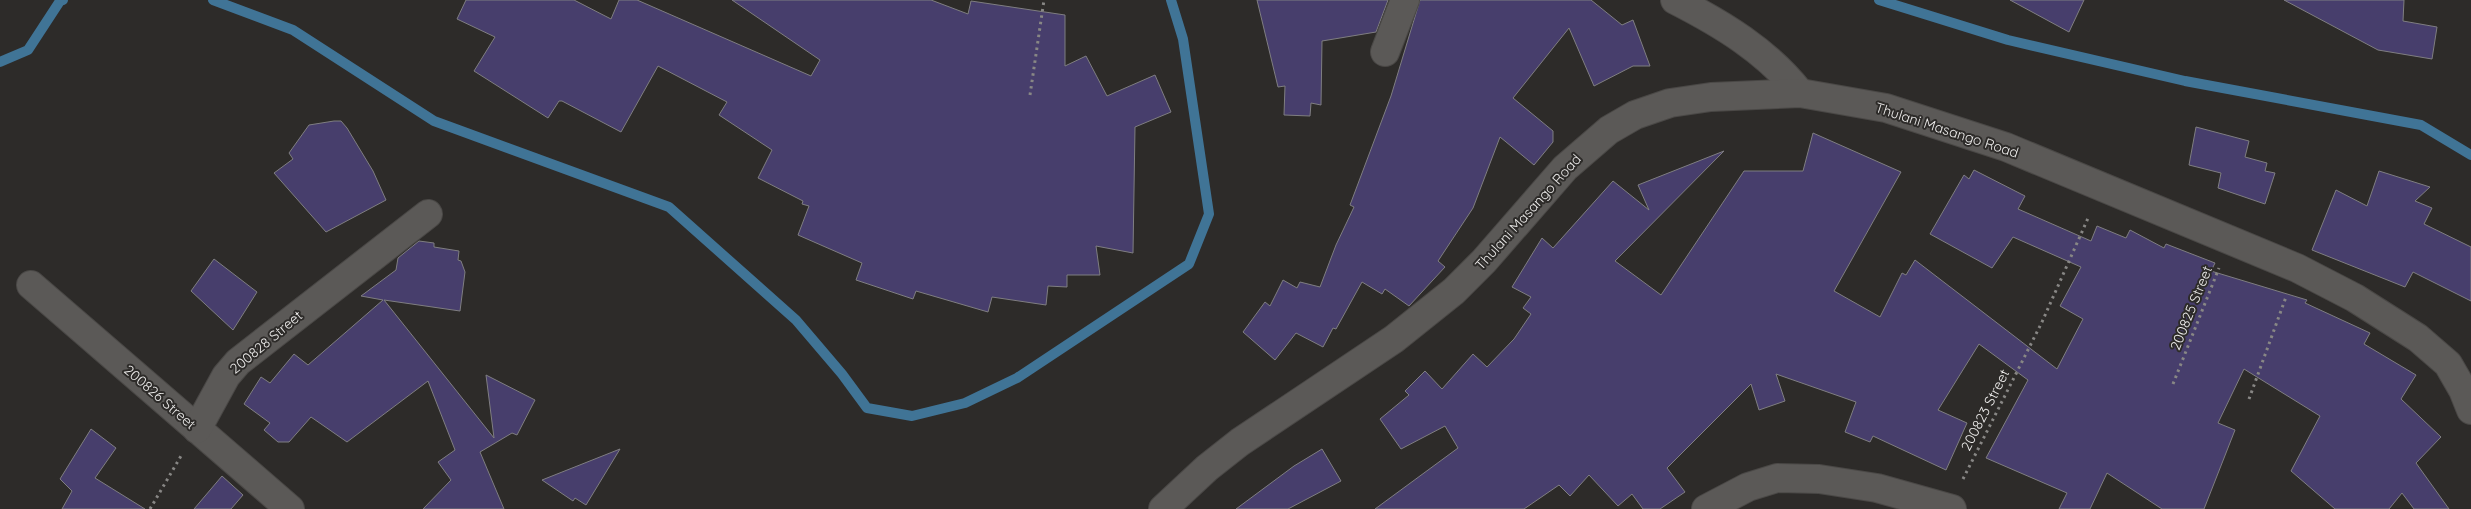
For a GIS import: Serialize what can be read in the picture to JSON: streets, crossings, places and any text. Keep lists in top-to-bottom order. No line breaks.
{"streets":{"street":["Thulani Masango Road","200828 Street","200826 Street"],"path":["200825 Street","200823 Street"]},"crossings":[["Thulani Masango Road","200825 Street"],["Thulani Masango Road","200823 Street"],["200828 Street","200826 Street"]]}
